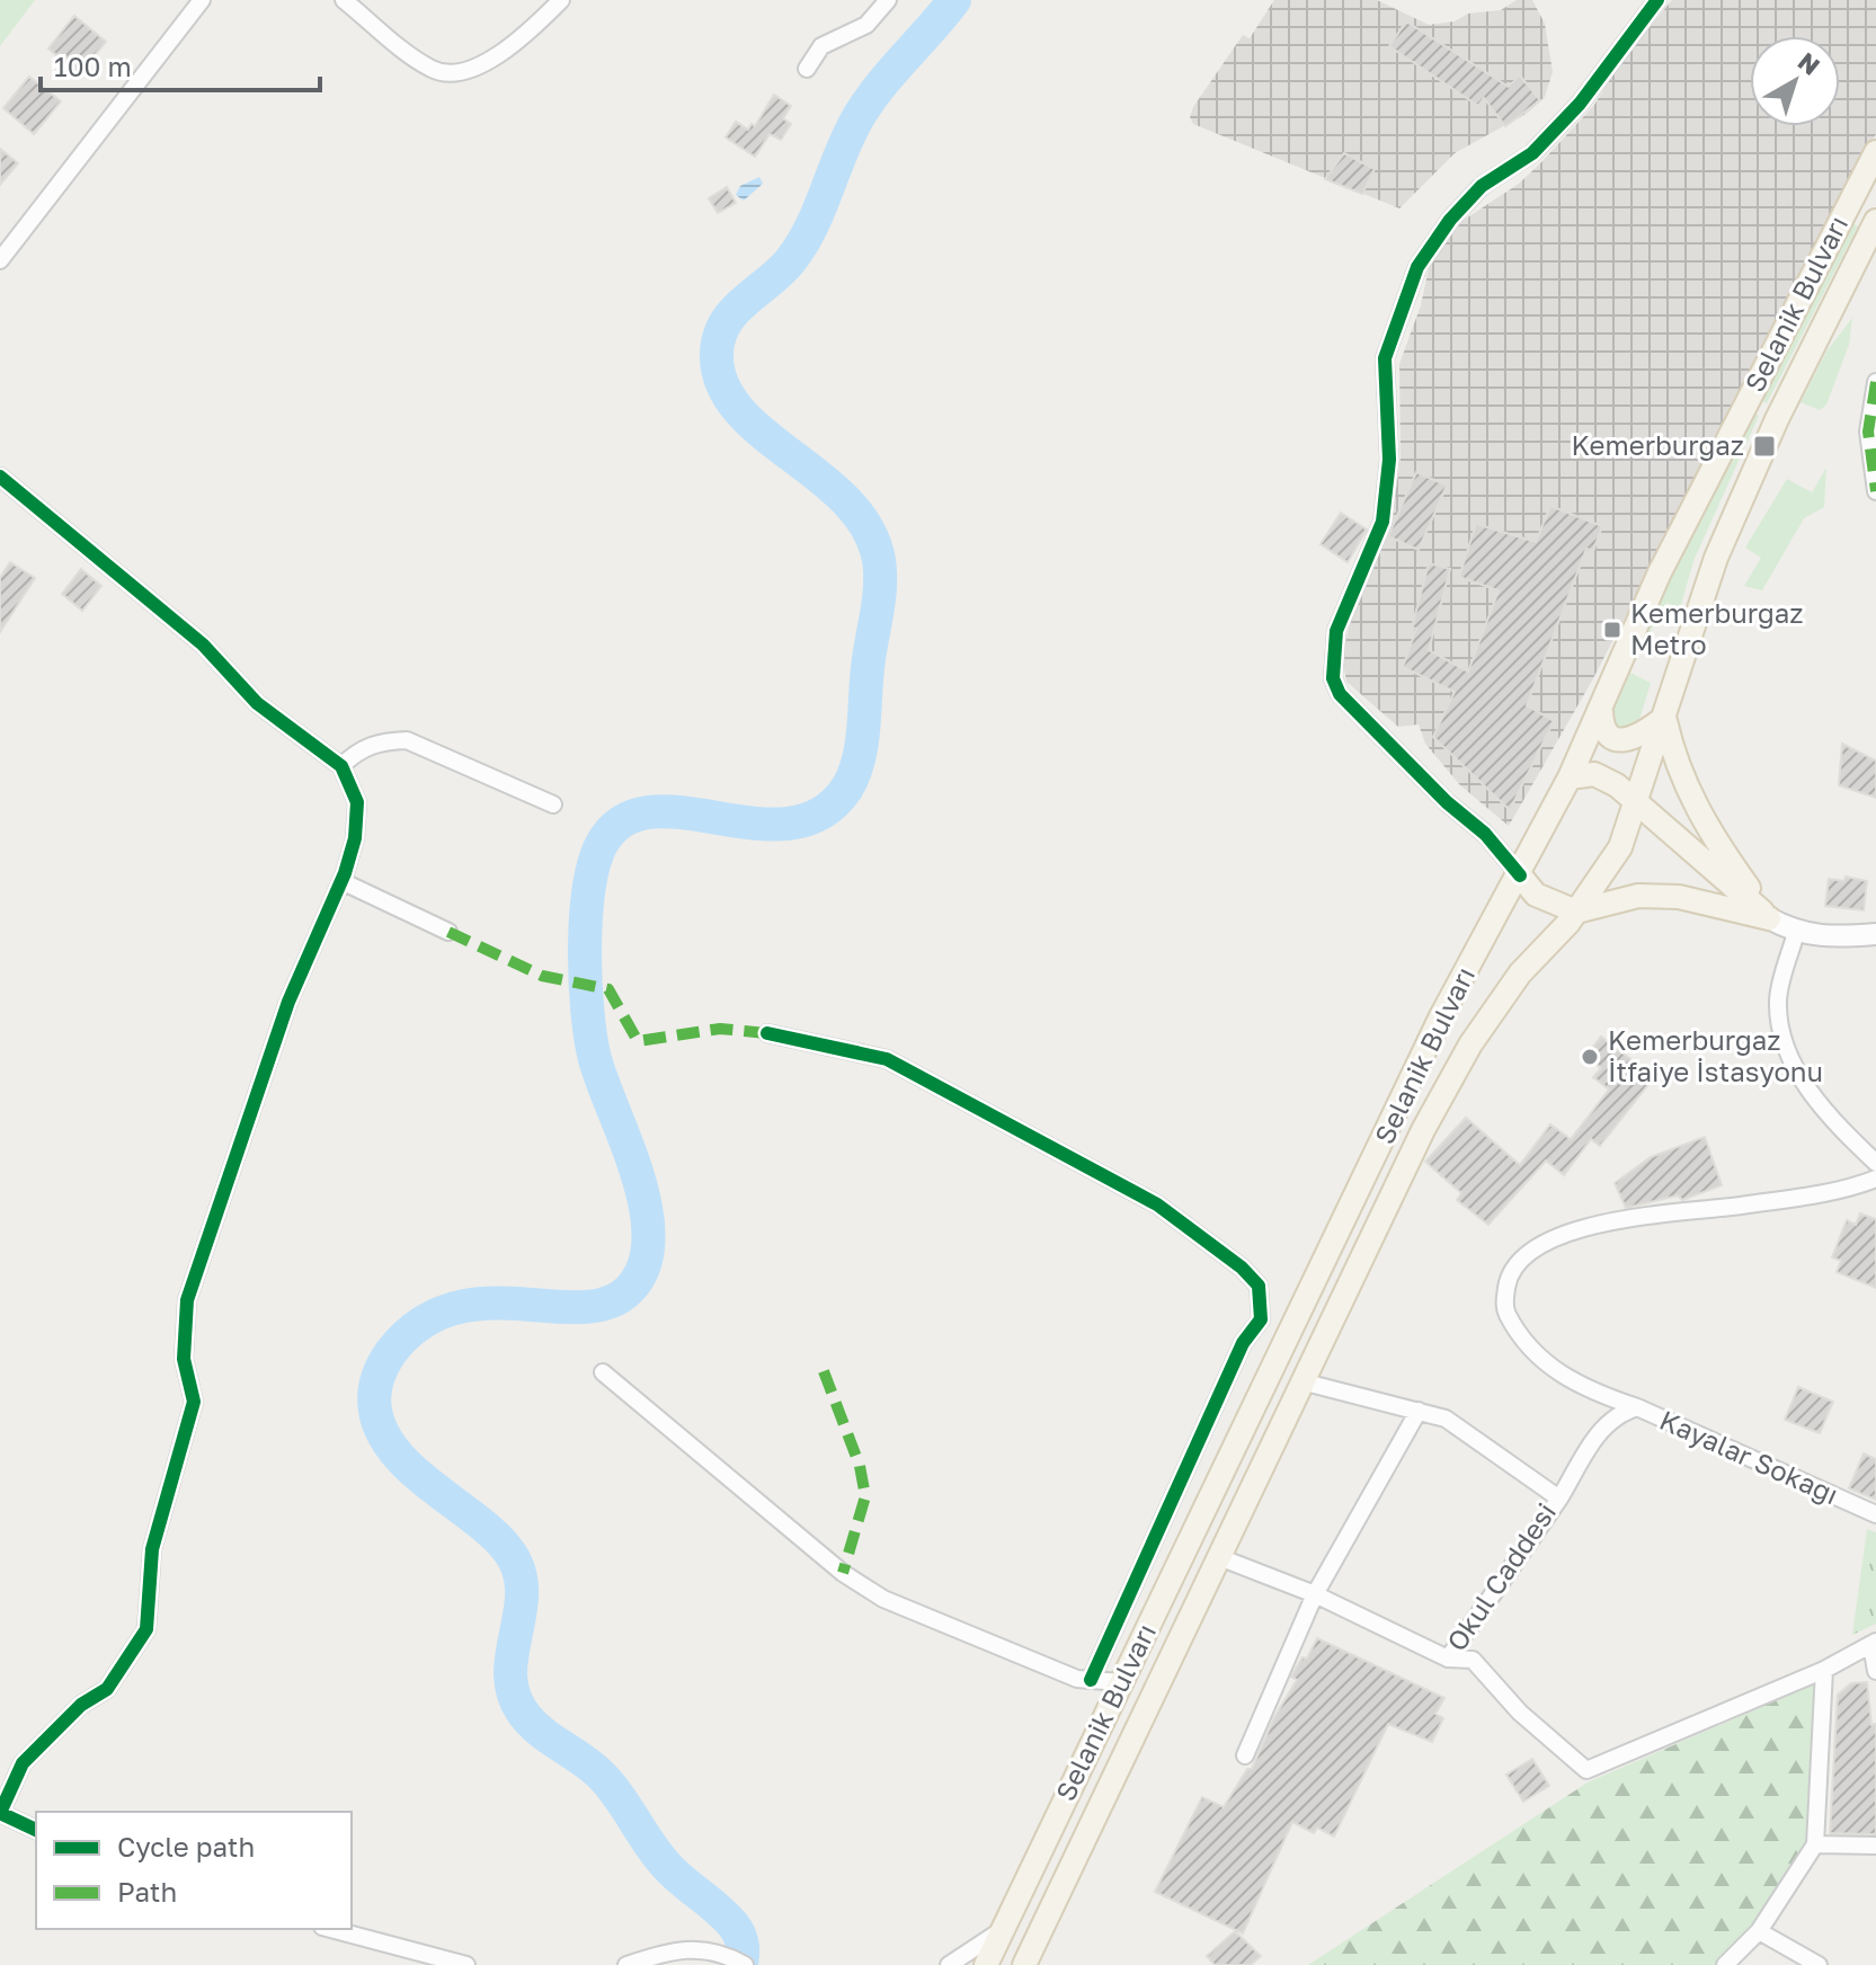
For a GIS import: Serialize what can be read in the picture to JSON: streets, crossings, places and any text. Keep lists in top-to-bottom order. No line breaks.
{"streets":{"main road":["Selanik Bulvarı"],"street":["Kayalar Sokağı","Okul Caddesi"]},"crossings":[["Selanik Bulvarı","Okul Caddesi"],["Kayalar Sokağı","Okul Caddesi"]],"places":{"transit":["Kemerburgaz","Kemerburgaz Metro"],"other":["Kemerburgaz İtfaiye İstasyonu"]},"legend":["Cycle path","Path"],"scale_bar":"100 m","north":"top right"}
